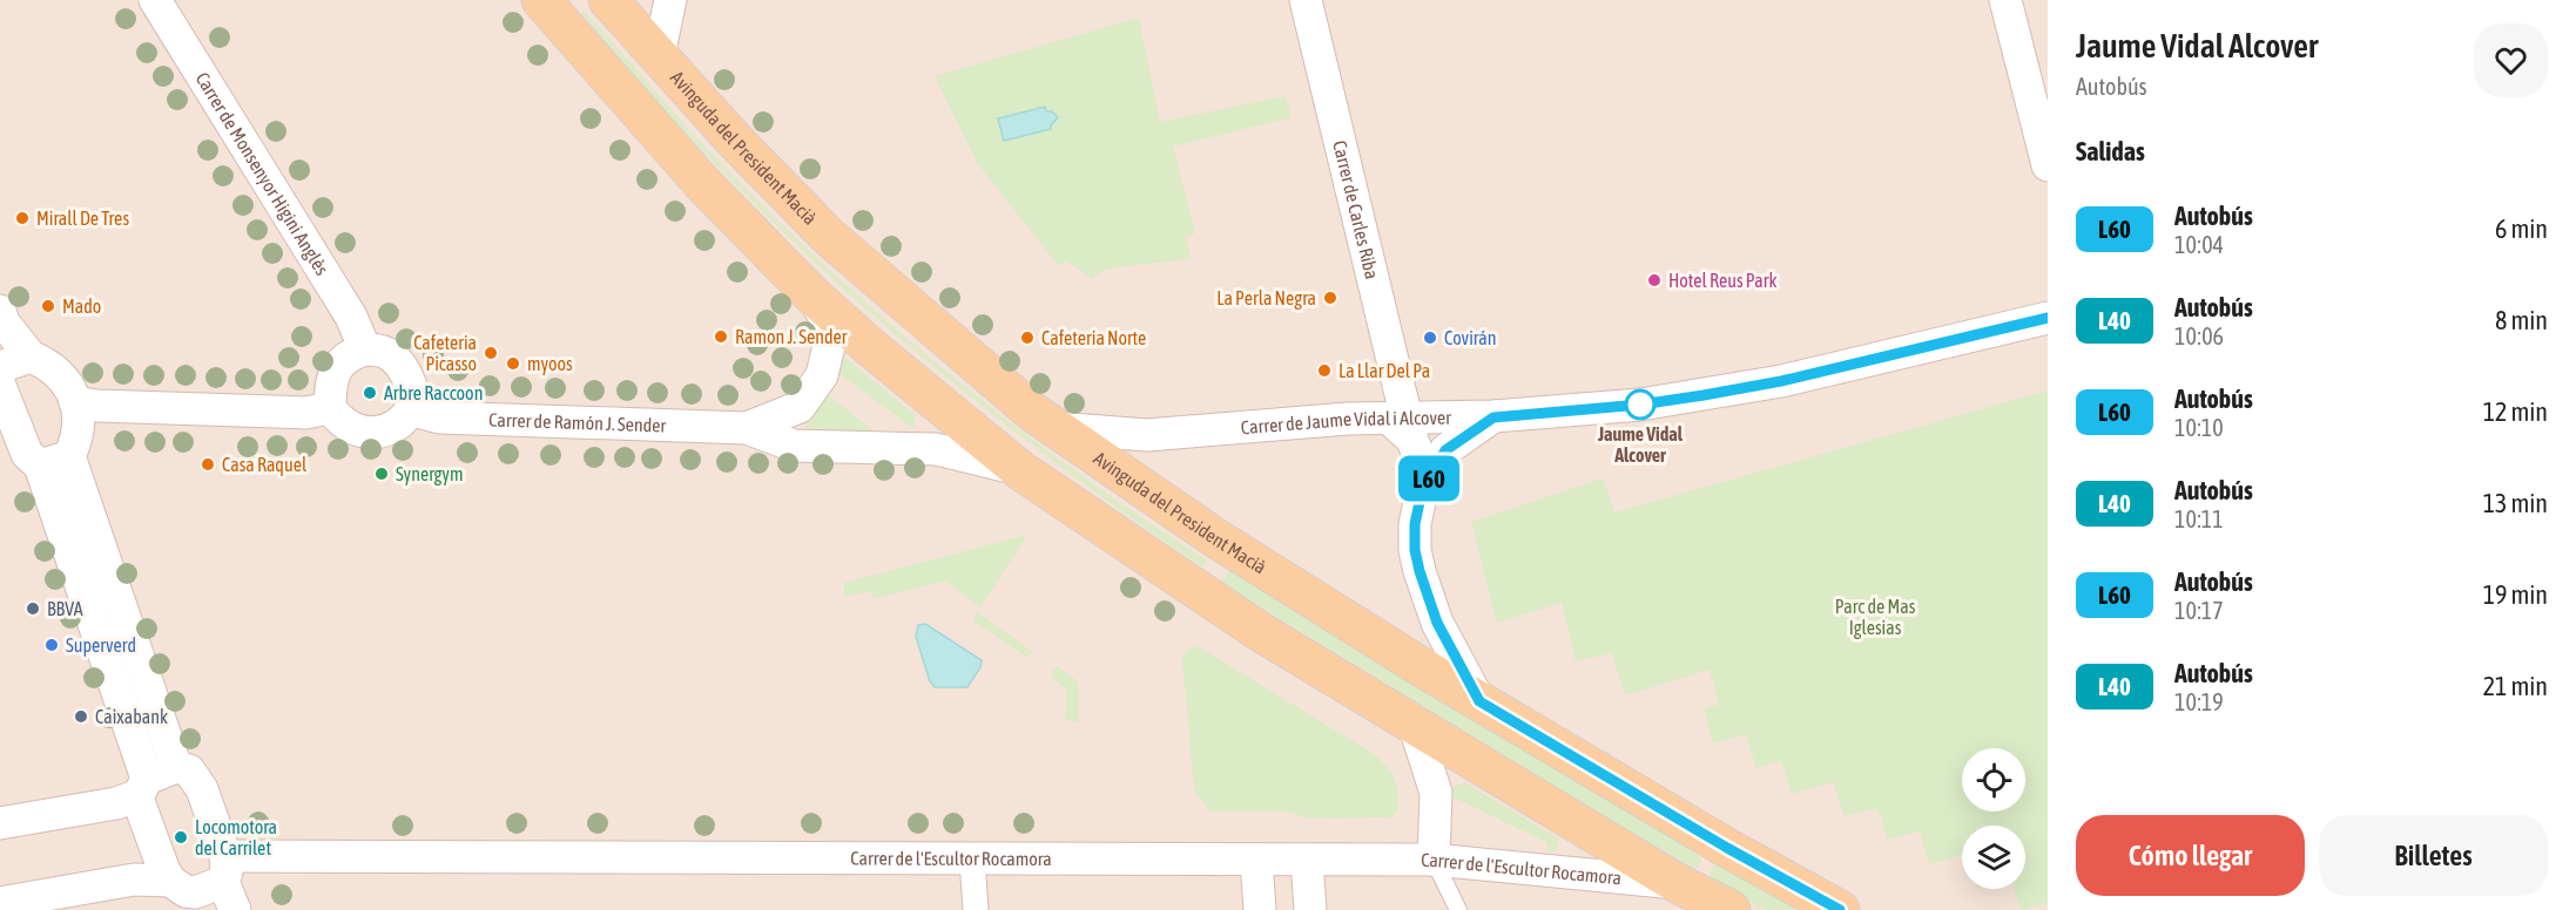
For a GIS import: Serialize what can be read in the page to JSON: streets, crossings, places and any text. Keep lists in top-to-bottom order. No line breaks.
{"streets":{"main road":["Avinguda del President Macià"],"street":["Carrer de Monsenyor Higini Anglès","Carrer de Carles Riba","Carrer de Ramón J. Sender","Carrer de Jaume Vidal i Alcover","Carrer de l'Escultor Rocamora"]},"crossings":[["Avinguda del President Macià","Carrer de Jaume Vidal i Alcover"],["Carrer de Monsenyor Higini Anglès","Carrer de Ramón J. Sender"],["Carrer de Carles Riba","Carrer de Jaume Vidal i Alcover"]],"parks":["Parc de Mas Iglesias"],"places":["Mirall De Tres","Hotel Reus Park","La Perla Negra","Mado","Ramon J. Sender","Cafeteria Norte","Covirán","Cafeteria Picasso","myoos","La Llar Del Pa","Arbre Raccoon","Jaume Vidal Alcover","Casa Raquel","Synergym","BBVA","Superverd","Caixabank","Locomotora del Carrilet"],"lines":["bus line L60"],"page":{"on_map":"L60","heading":[["Jaume Vidal Alcover","Autobús"],"Salidas"],"list":[{"mark":"L60","name":"Autobús","note":"10:04","value":"6 min"},{"mark":"L40","name":"Autobús","note":"10:06","value":"8 min"},{"mark":"L60","name":"Autobús","note":"10:10","value":"12 min"},{"mark":"L40","name":"Autobús","note":"10:11","value":"13 min"},{"mark":"L60","name":"Autobús","note":"10:17","value":"19 min"},{"mark":"L40","name":"Autobús","note":"10:19","value":"21 min"}],"buttons":["Cómo llegar","Billetes"]}}
